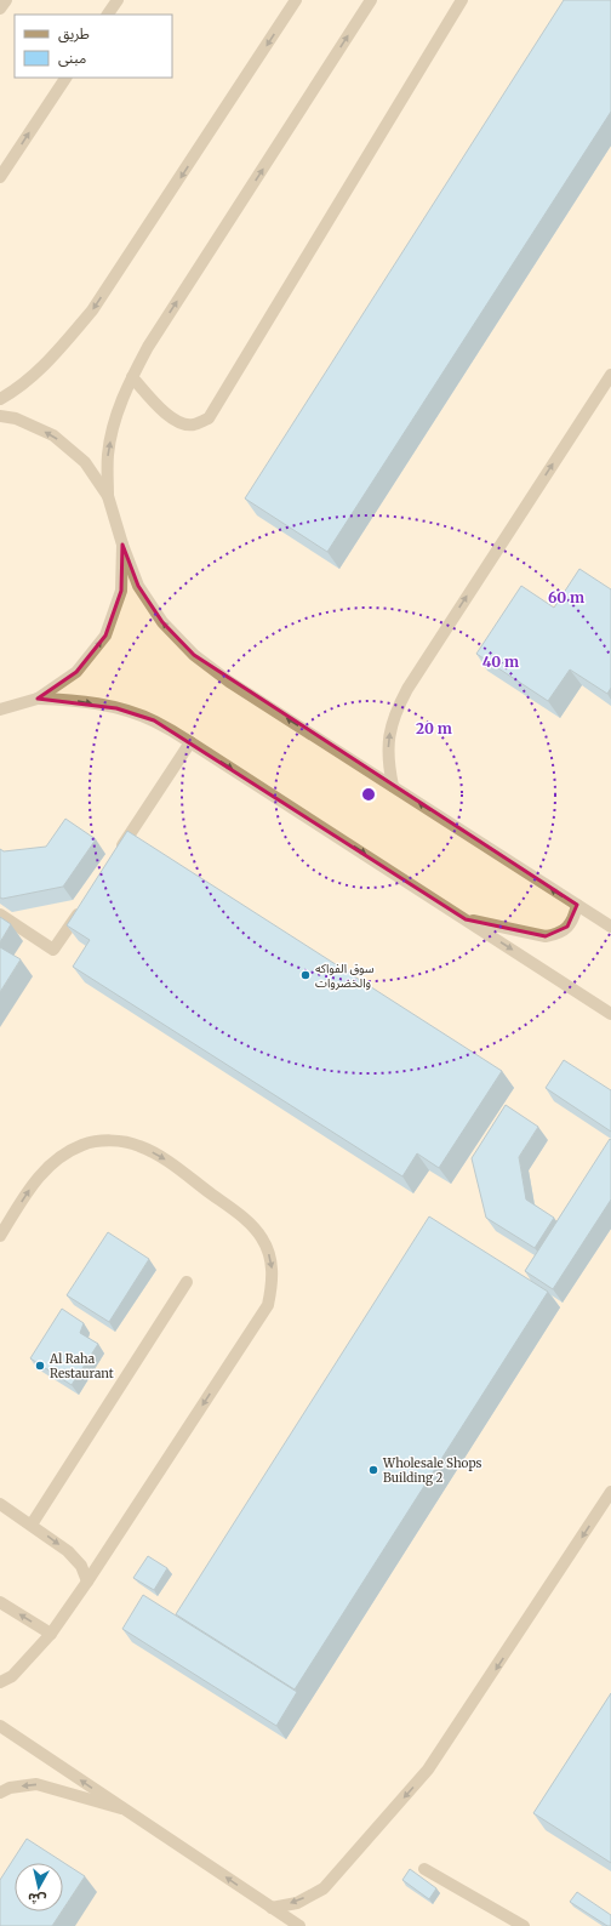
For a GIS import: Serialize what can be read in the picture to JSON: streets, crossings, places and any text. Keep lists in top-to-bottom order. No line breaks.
{"places":["سوق الفواكه والخضروات","Al Raha Restaurant","Wholesale Shops Building 2"],"legend":["طريق","مبنى"],"north":"bottom","rings":["60 m","40 m","20 m"]}
